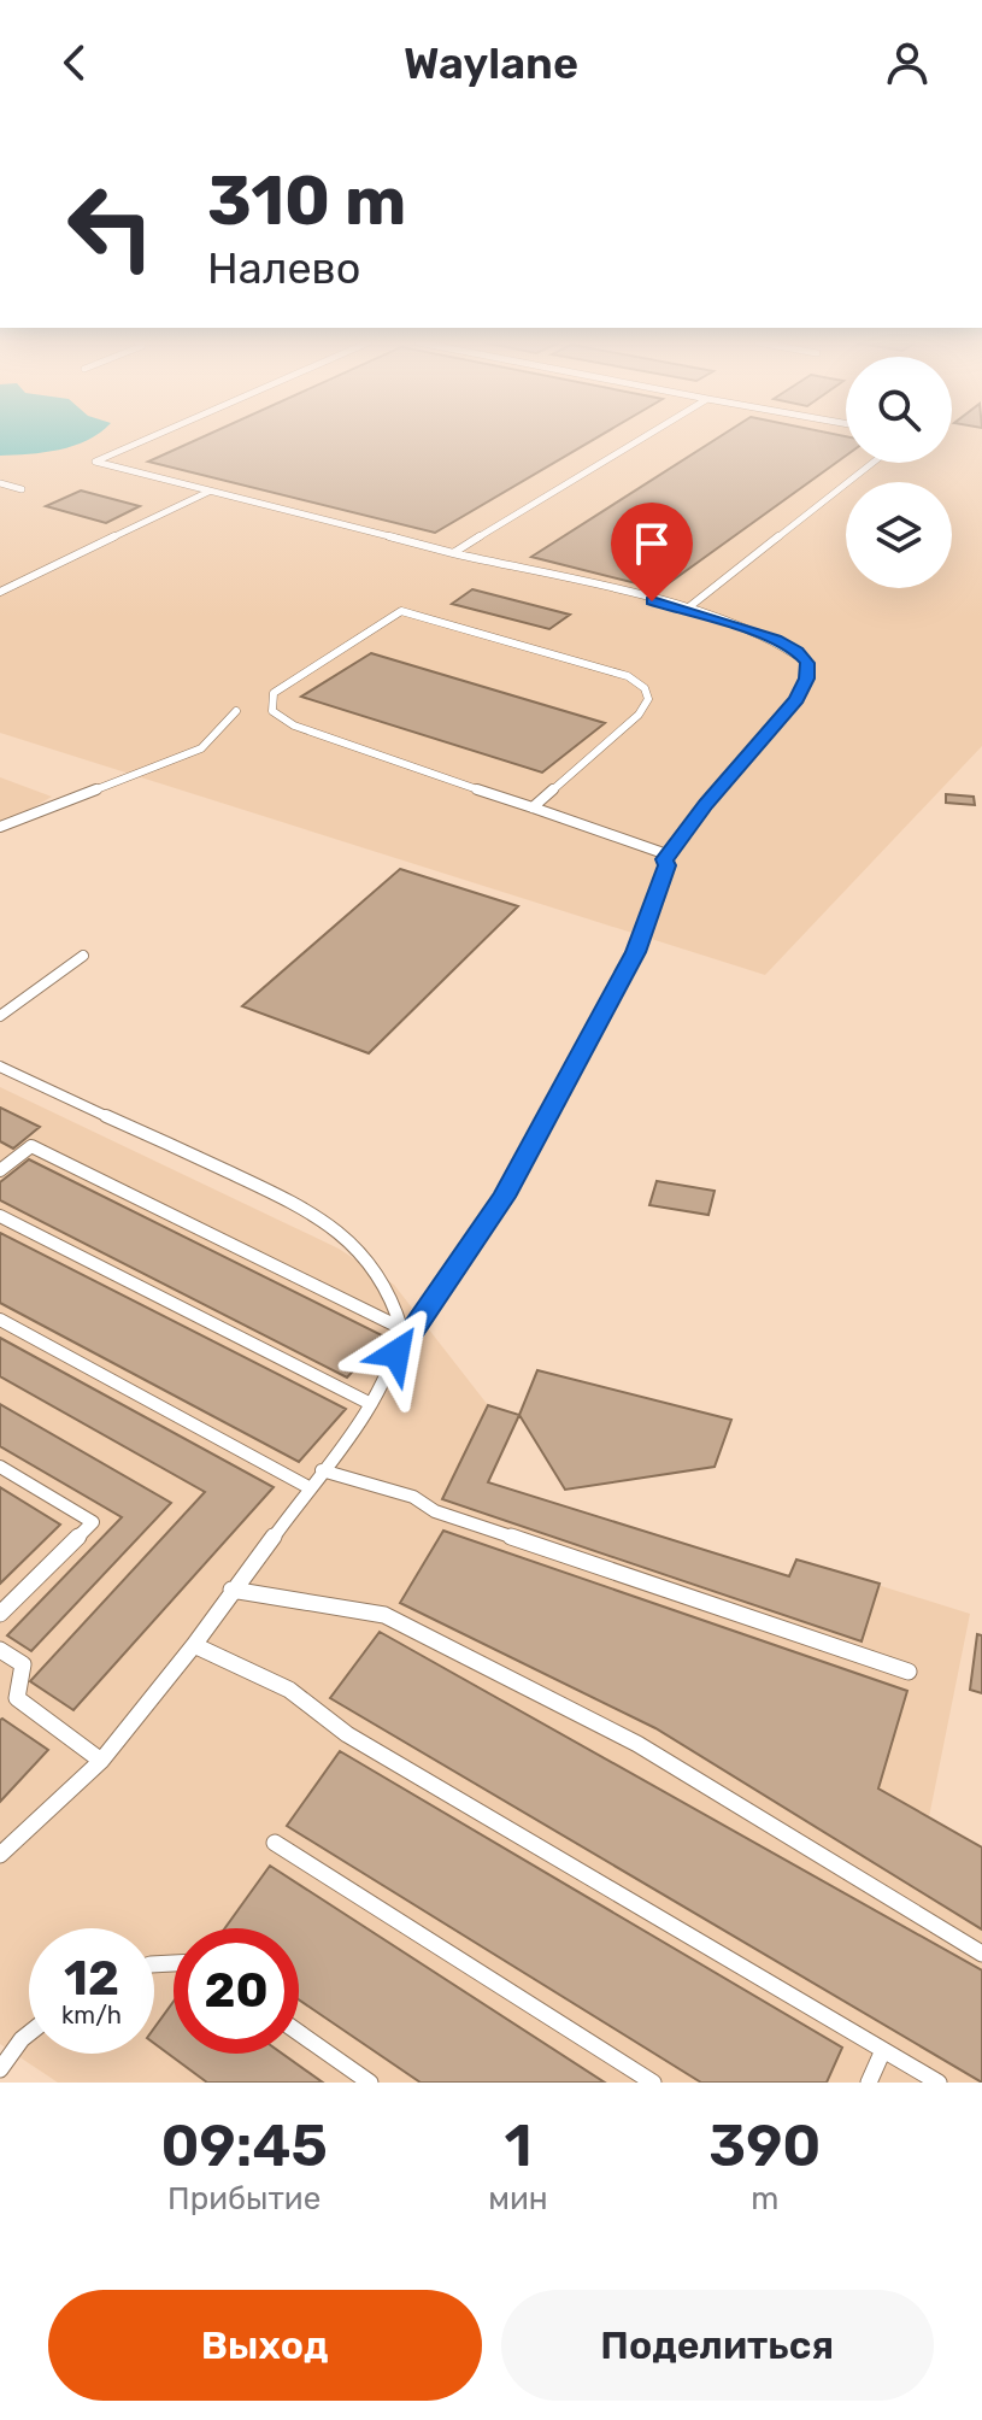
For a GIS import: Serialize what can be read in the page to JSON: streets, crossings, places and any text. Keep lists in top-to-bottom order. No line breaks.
{"page":{"header":"Waylane","turn":["310 m","Налево"],"speed":"12 km/h","limit":"20","eta":["09:45","Прибытие","1","мин","390","m"],"buttons":["Выход","Поделиться"]}}
